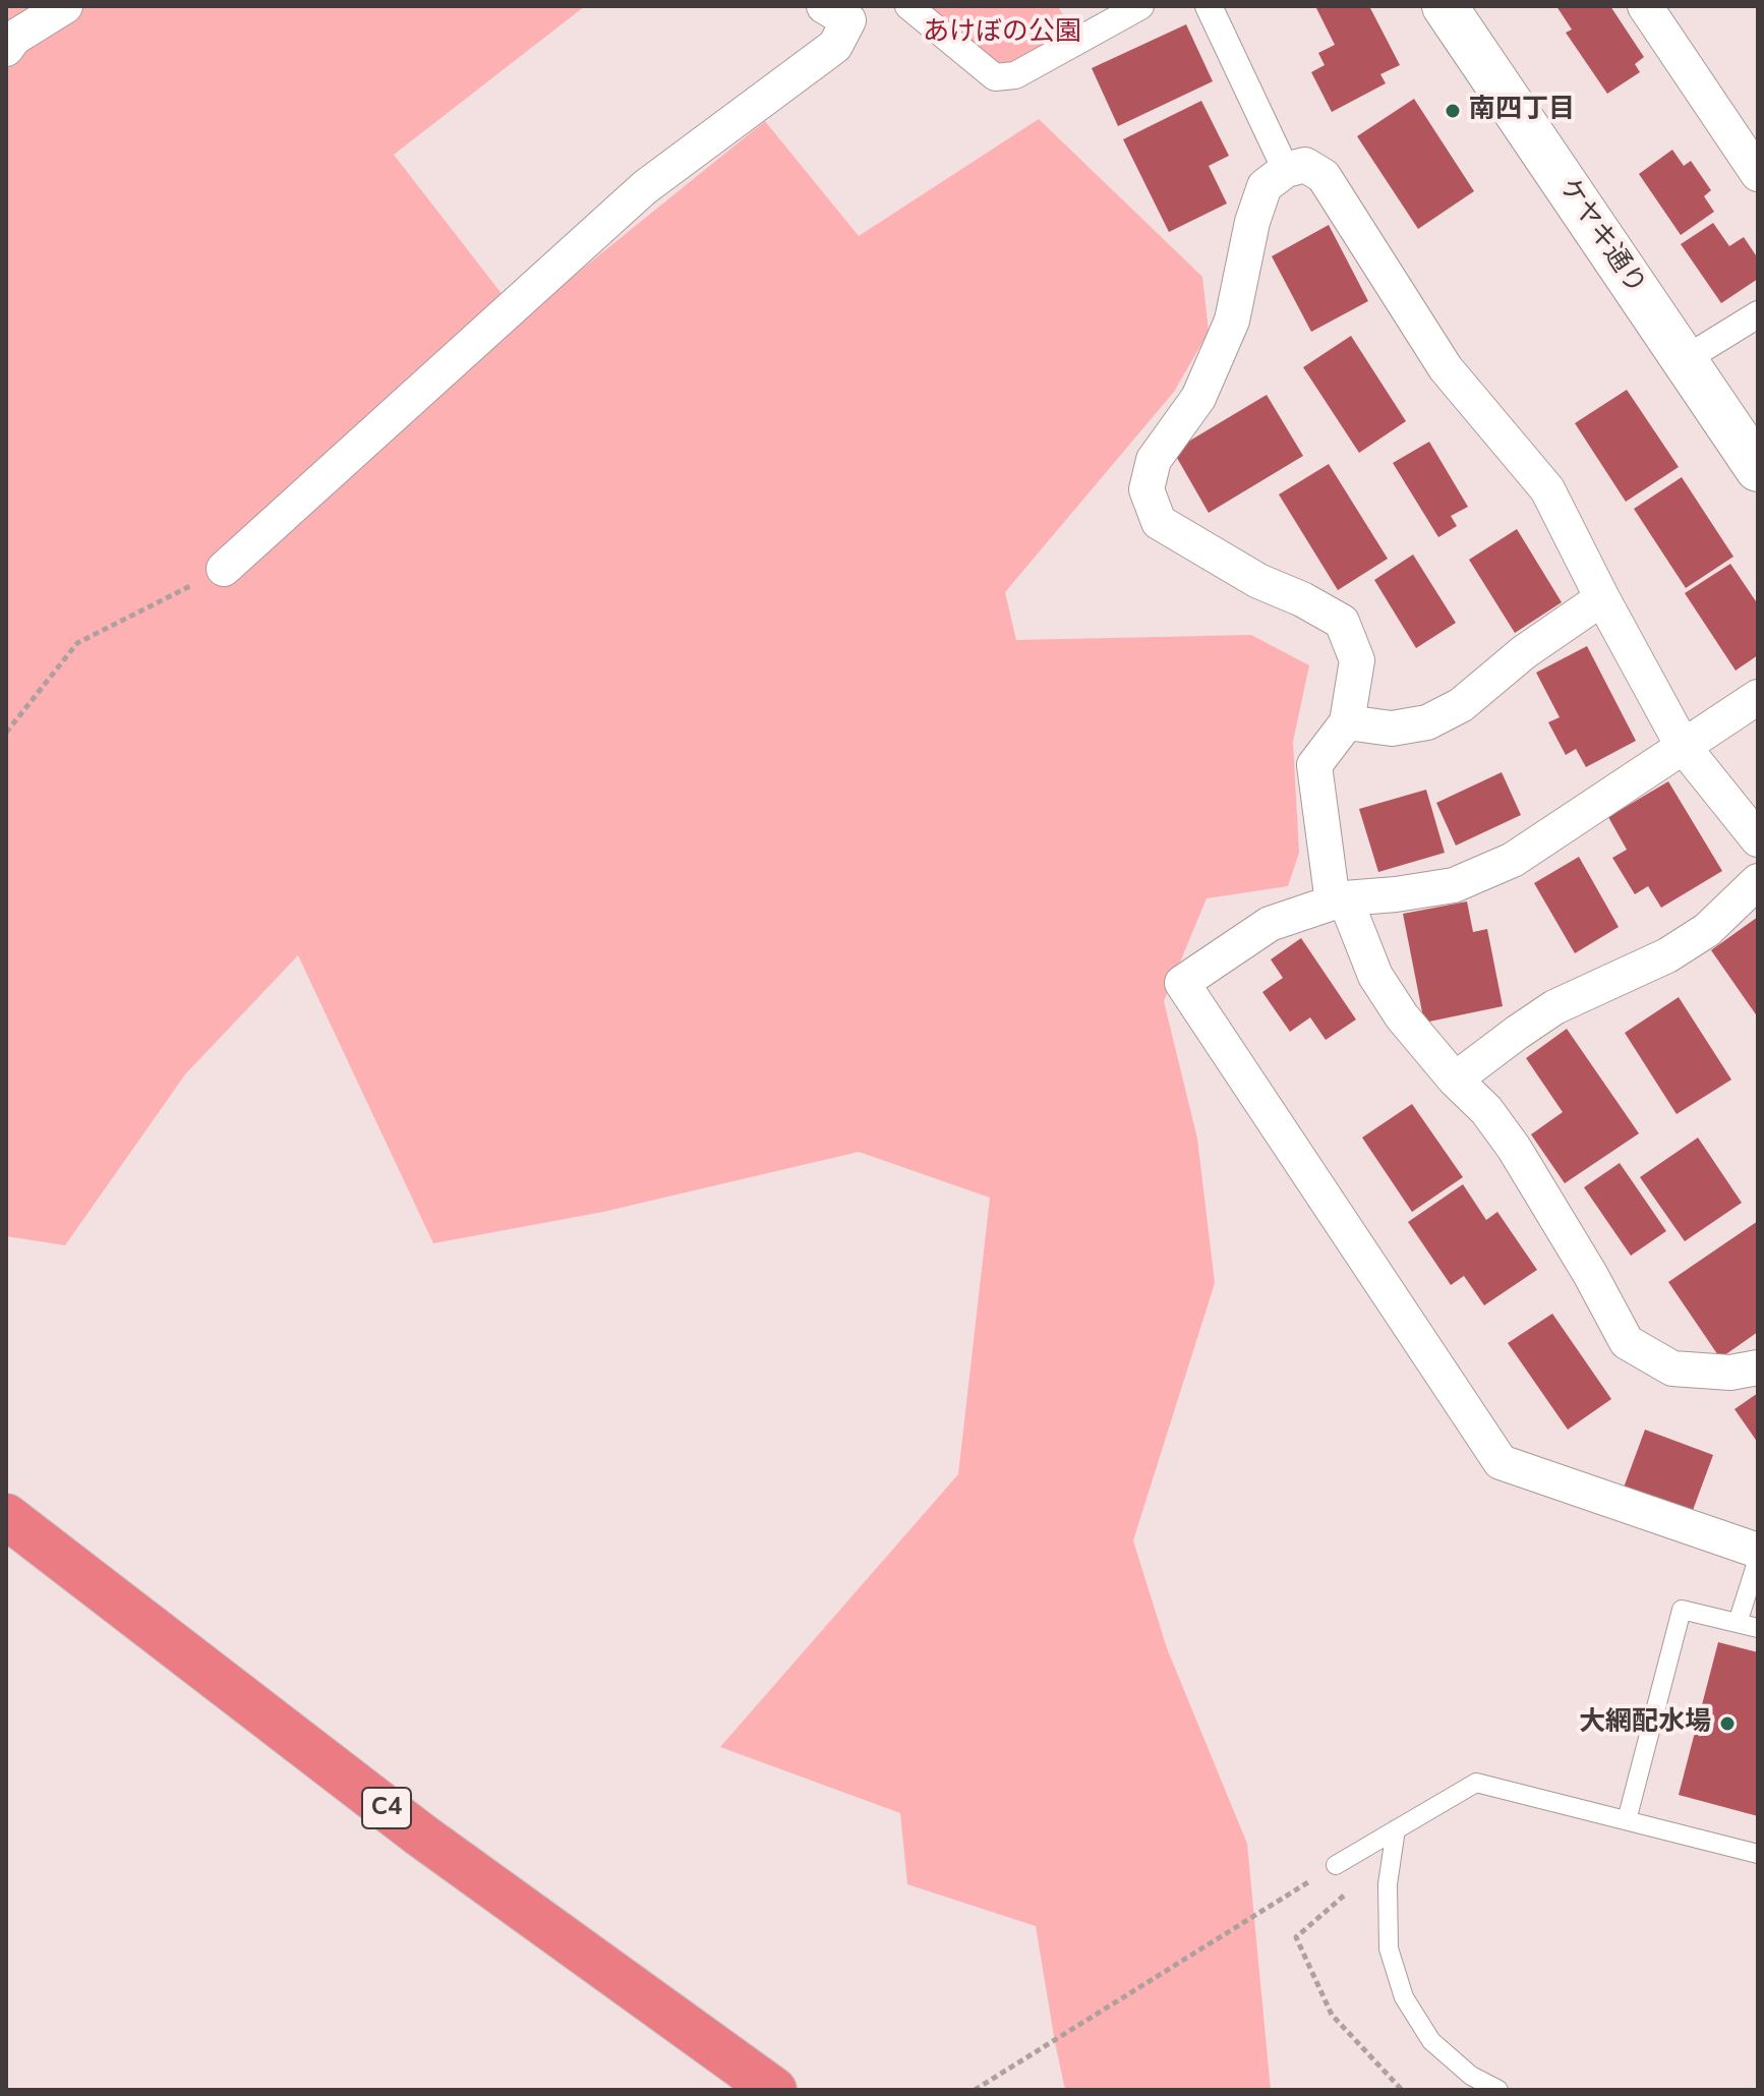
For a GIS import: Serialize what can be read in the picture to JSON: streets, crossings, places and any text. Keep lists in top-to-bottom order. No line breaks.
{"streets":{"highway":["C4"],"street":["ケヤキ通り"]},"parks":["あけぼの公園"],"places":["南四丁目","大網配水場"]}
